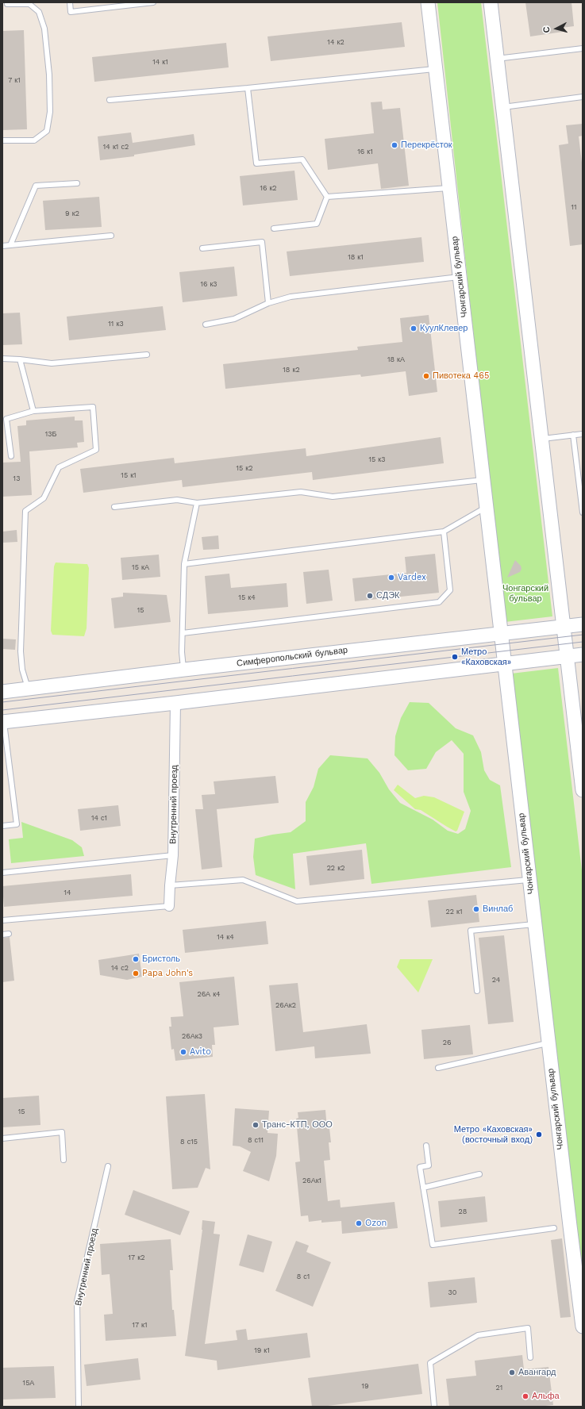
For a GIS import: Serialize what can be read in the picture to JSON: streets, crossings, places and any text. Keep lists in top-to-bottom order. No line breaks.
{"streets":{"main road":["Чонгарский бульвар","Симферопольский бульвар"],"street":["Внутренний проезд"]},"crossings":[["Чонгарский бульвар","Симферопольский бульвар"]],"parks":["Чонгарский бульвар"],"places":["Перекрёсток","КуулКлевер","Пивотека 465","Vardex","СДЭК","Метро «Каховская»","Винлаб","Бристоль","Papa John's","Avito","Транс-КТП, ООО","Метро «Каховская» (восточный вход)","Ozon","Авангард","Альфа"],"house_numbers":["14 к2","14 к1","7 к1","14 к1 с2","16 к1","16 к2","11","9 к2","18 к1","16 к3","11 к3","18 кА","18 к2","13Б","15 к3","15 к2","15 к1","13","15 кА","15 к4","15","14 с1","22 к2","14","22 к1","14 к4","14 с2","24","26А к4","26Ак2","26Ак3","26","15","8 с11","8 с15","26Ак1","28","17 к2","8 с1","30","17 к1","19 к1","15А","19","21"],"north":"left"}
